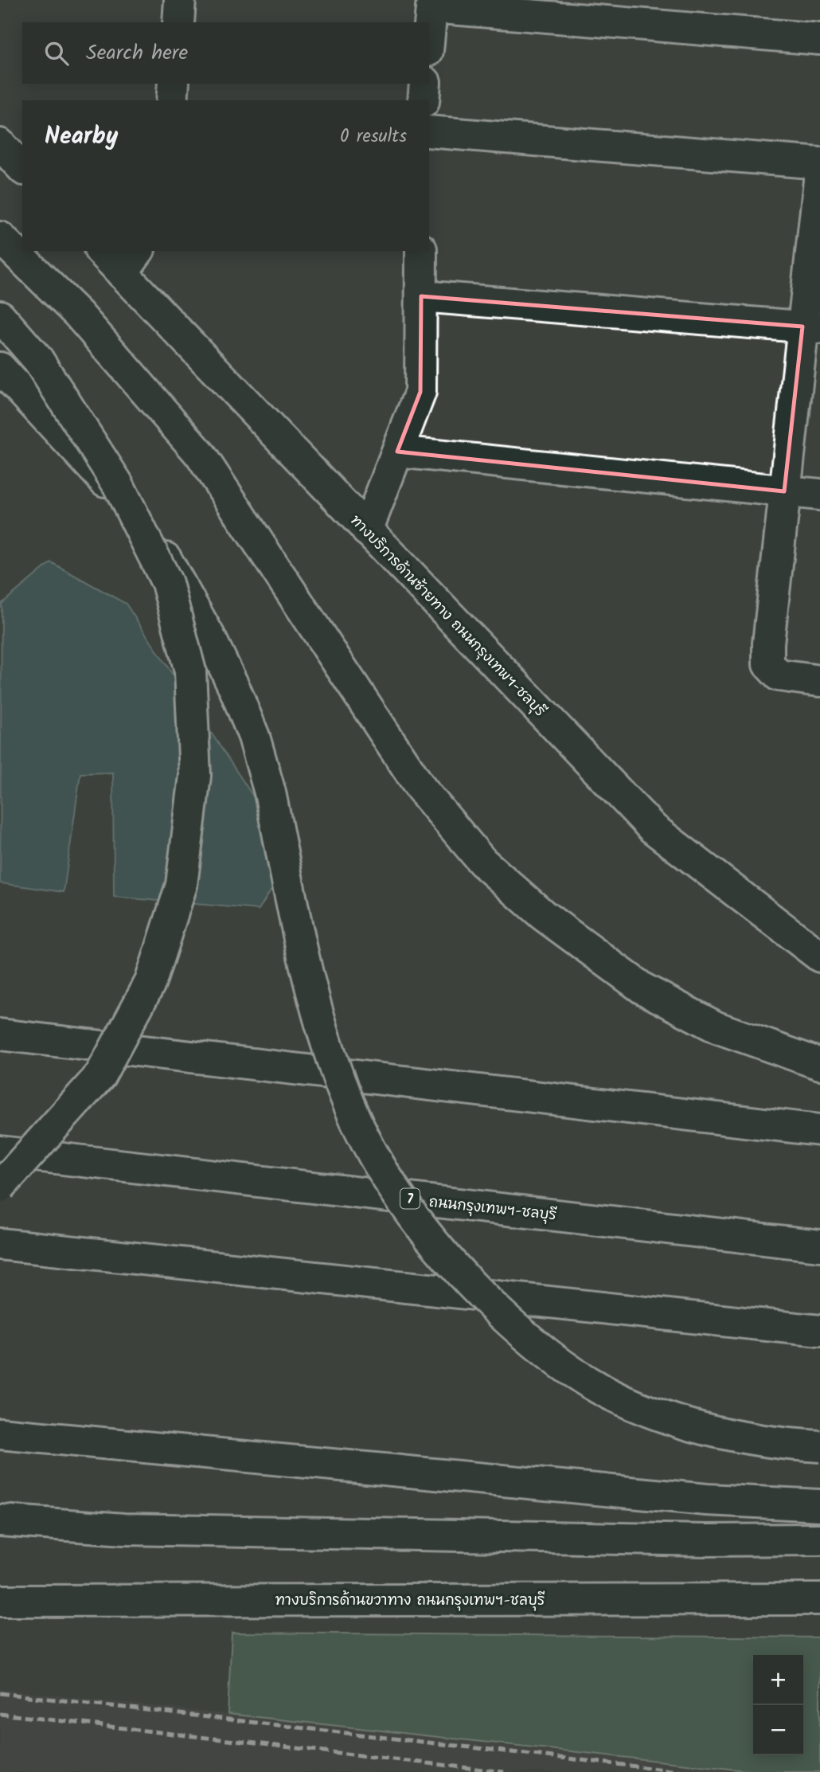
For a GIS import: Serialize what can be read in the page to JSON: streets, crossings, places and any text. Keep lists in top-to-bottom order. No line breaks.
{"streets":{"main road":["ทางบริการด้านซ้ายทาง ถนนกรุงเทพฯ-ชลบุรี","7","ถนนกรุงเทพฯ-ชลบุรี","ทางบริการด้านขวาทาง ถนนกรุงเทพฯ-ชลบุรี"]},"page":{"search":"Search here","heading":["Nearby","0 results"],"map_buttons":["+","−"]}}
